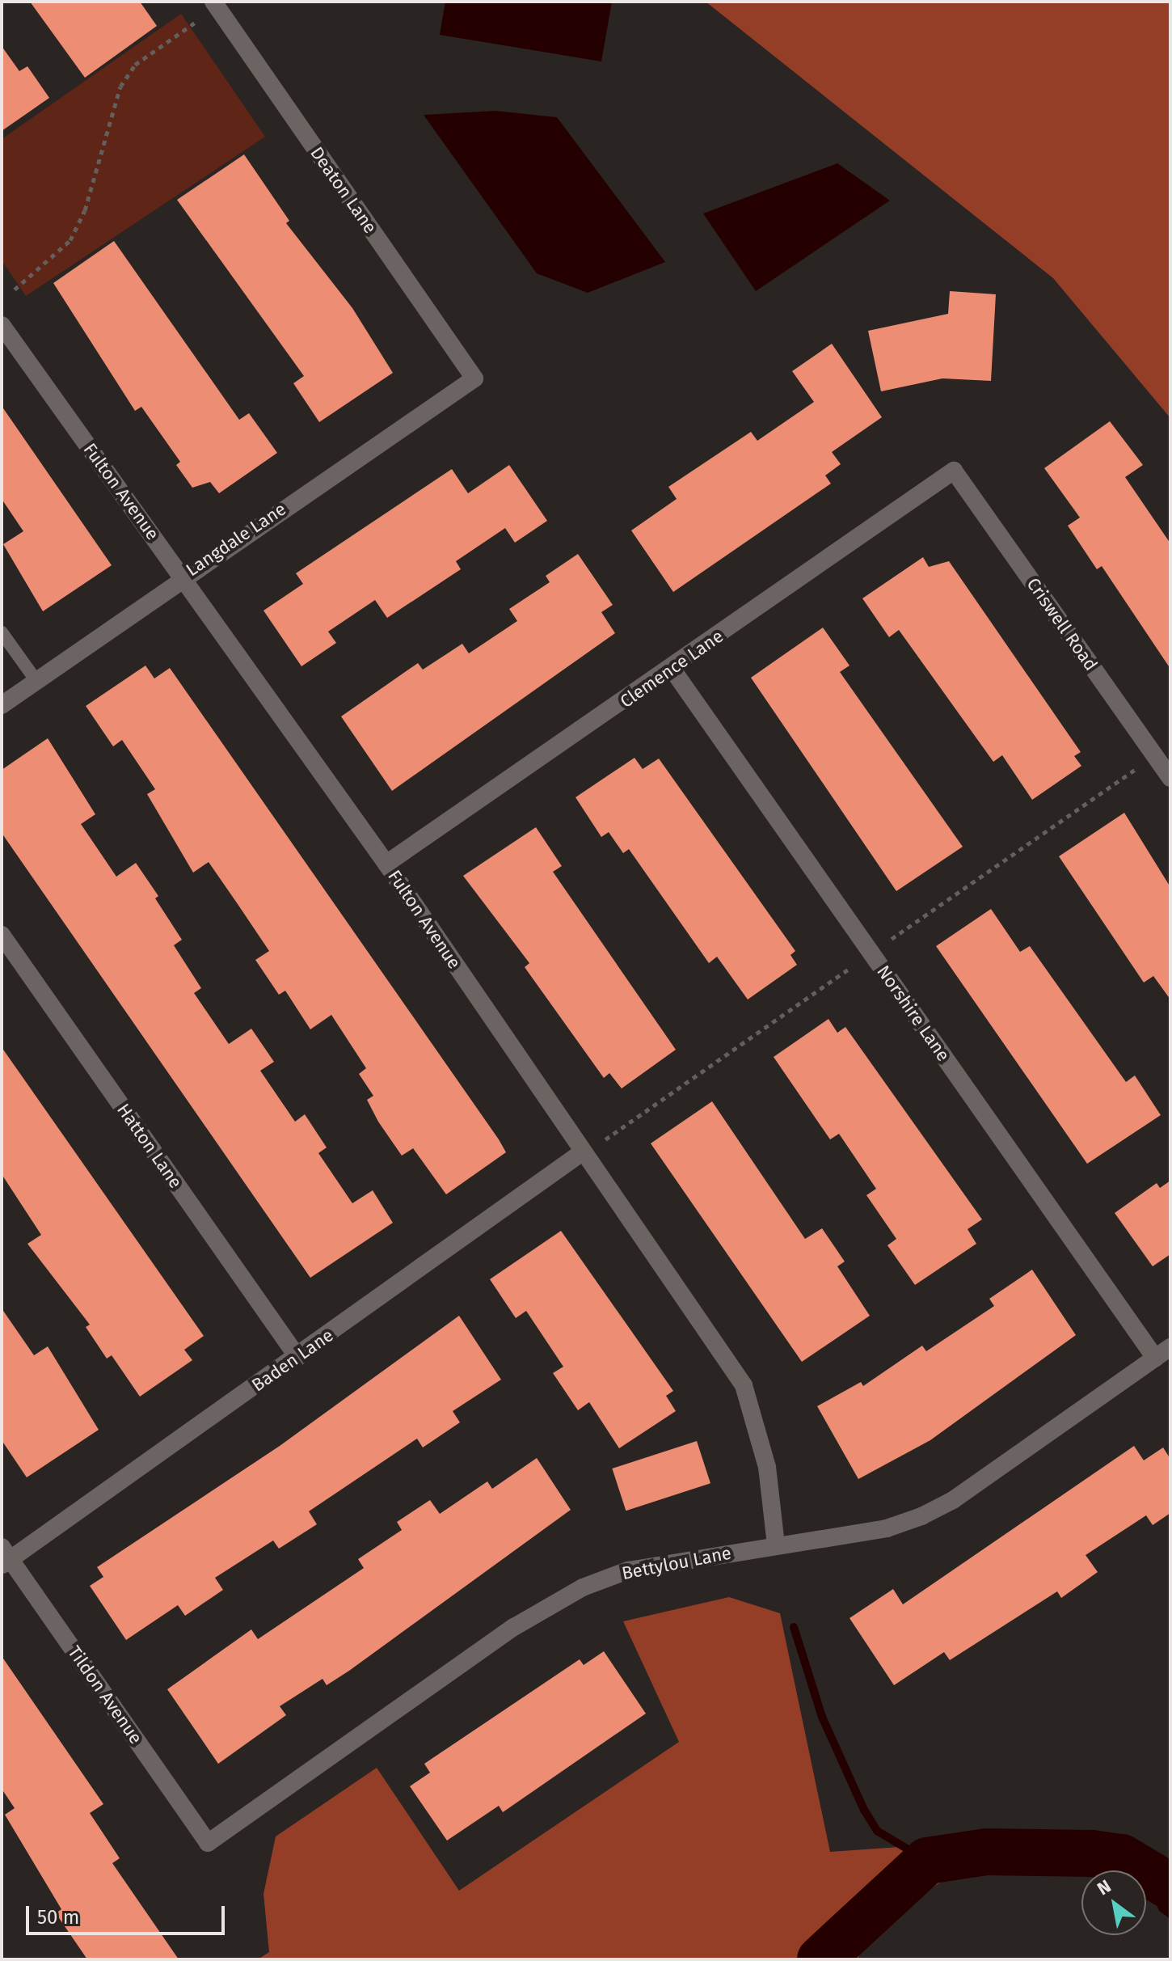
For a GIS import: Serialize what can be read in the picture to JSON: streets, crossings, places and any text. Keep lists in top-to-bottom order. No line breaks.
{"streets":{"street":["Deaton Lane","Fulton Avenue","Langdale Lane","Criswell Road","Clemence Lane","Norshire Lane","Hatton Lane","Baden Lane","Bettylou Lane","Tildon Avenue"]},"crossings":[["Deaton Lane","Langdale Lane"],["Fulton Avenue","Langdale Lane"],["Fulton Avenue","Clemence Lane"],["Fulton Avenue","Baden Lane"],["Fulton Avenue","Bettylou Lane"],["Criswell Road","Clemence Lane"],["Clemence Lane","Norshire Lane"],["Norshire Lane","Bettylou Lane"],["Hatton Lane","Baden Lane"],["Baden Lane","Tildon Avenue"],["Bettylou Lane","Tildon Avenue"]],"scale_bar":"50 m","north":"top left"}
